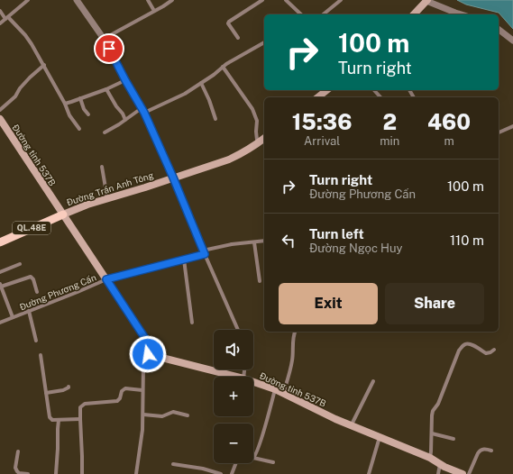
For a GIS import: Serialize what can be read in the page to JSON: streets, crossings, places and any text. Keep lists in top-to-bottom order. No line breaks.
{"streets":{"main road":["Đường tỉnh 537B","Đường Trần Anh Tông","QL.48E"],"street":["Đường Phương Cấn"]},"crossings":[["Đường tỉnh 537B","Đường Trần Anh Tông"],["Đường tỉnh 537B","Đường Phương Cấn"]],"page":{"turn":["100 m","Turn right"],"eta":["15:36","Arrival","2","min","460","m"],"list":[{"name":"Turn right","note":"Đường Phương Cấn","value":"100 m"},{"name":"Turn left","note":"Đường Ngọc Huy","value":"110 m"}],"buttons":["Exit","Share"],"map_buttons":["+","−"]}}
